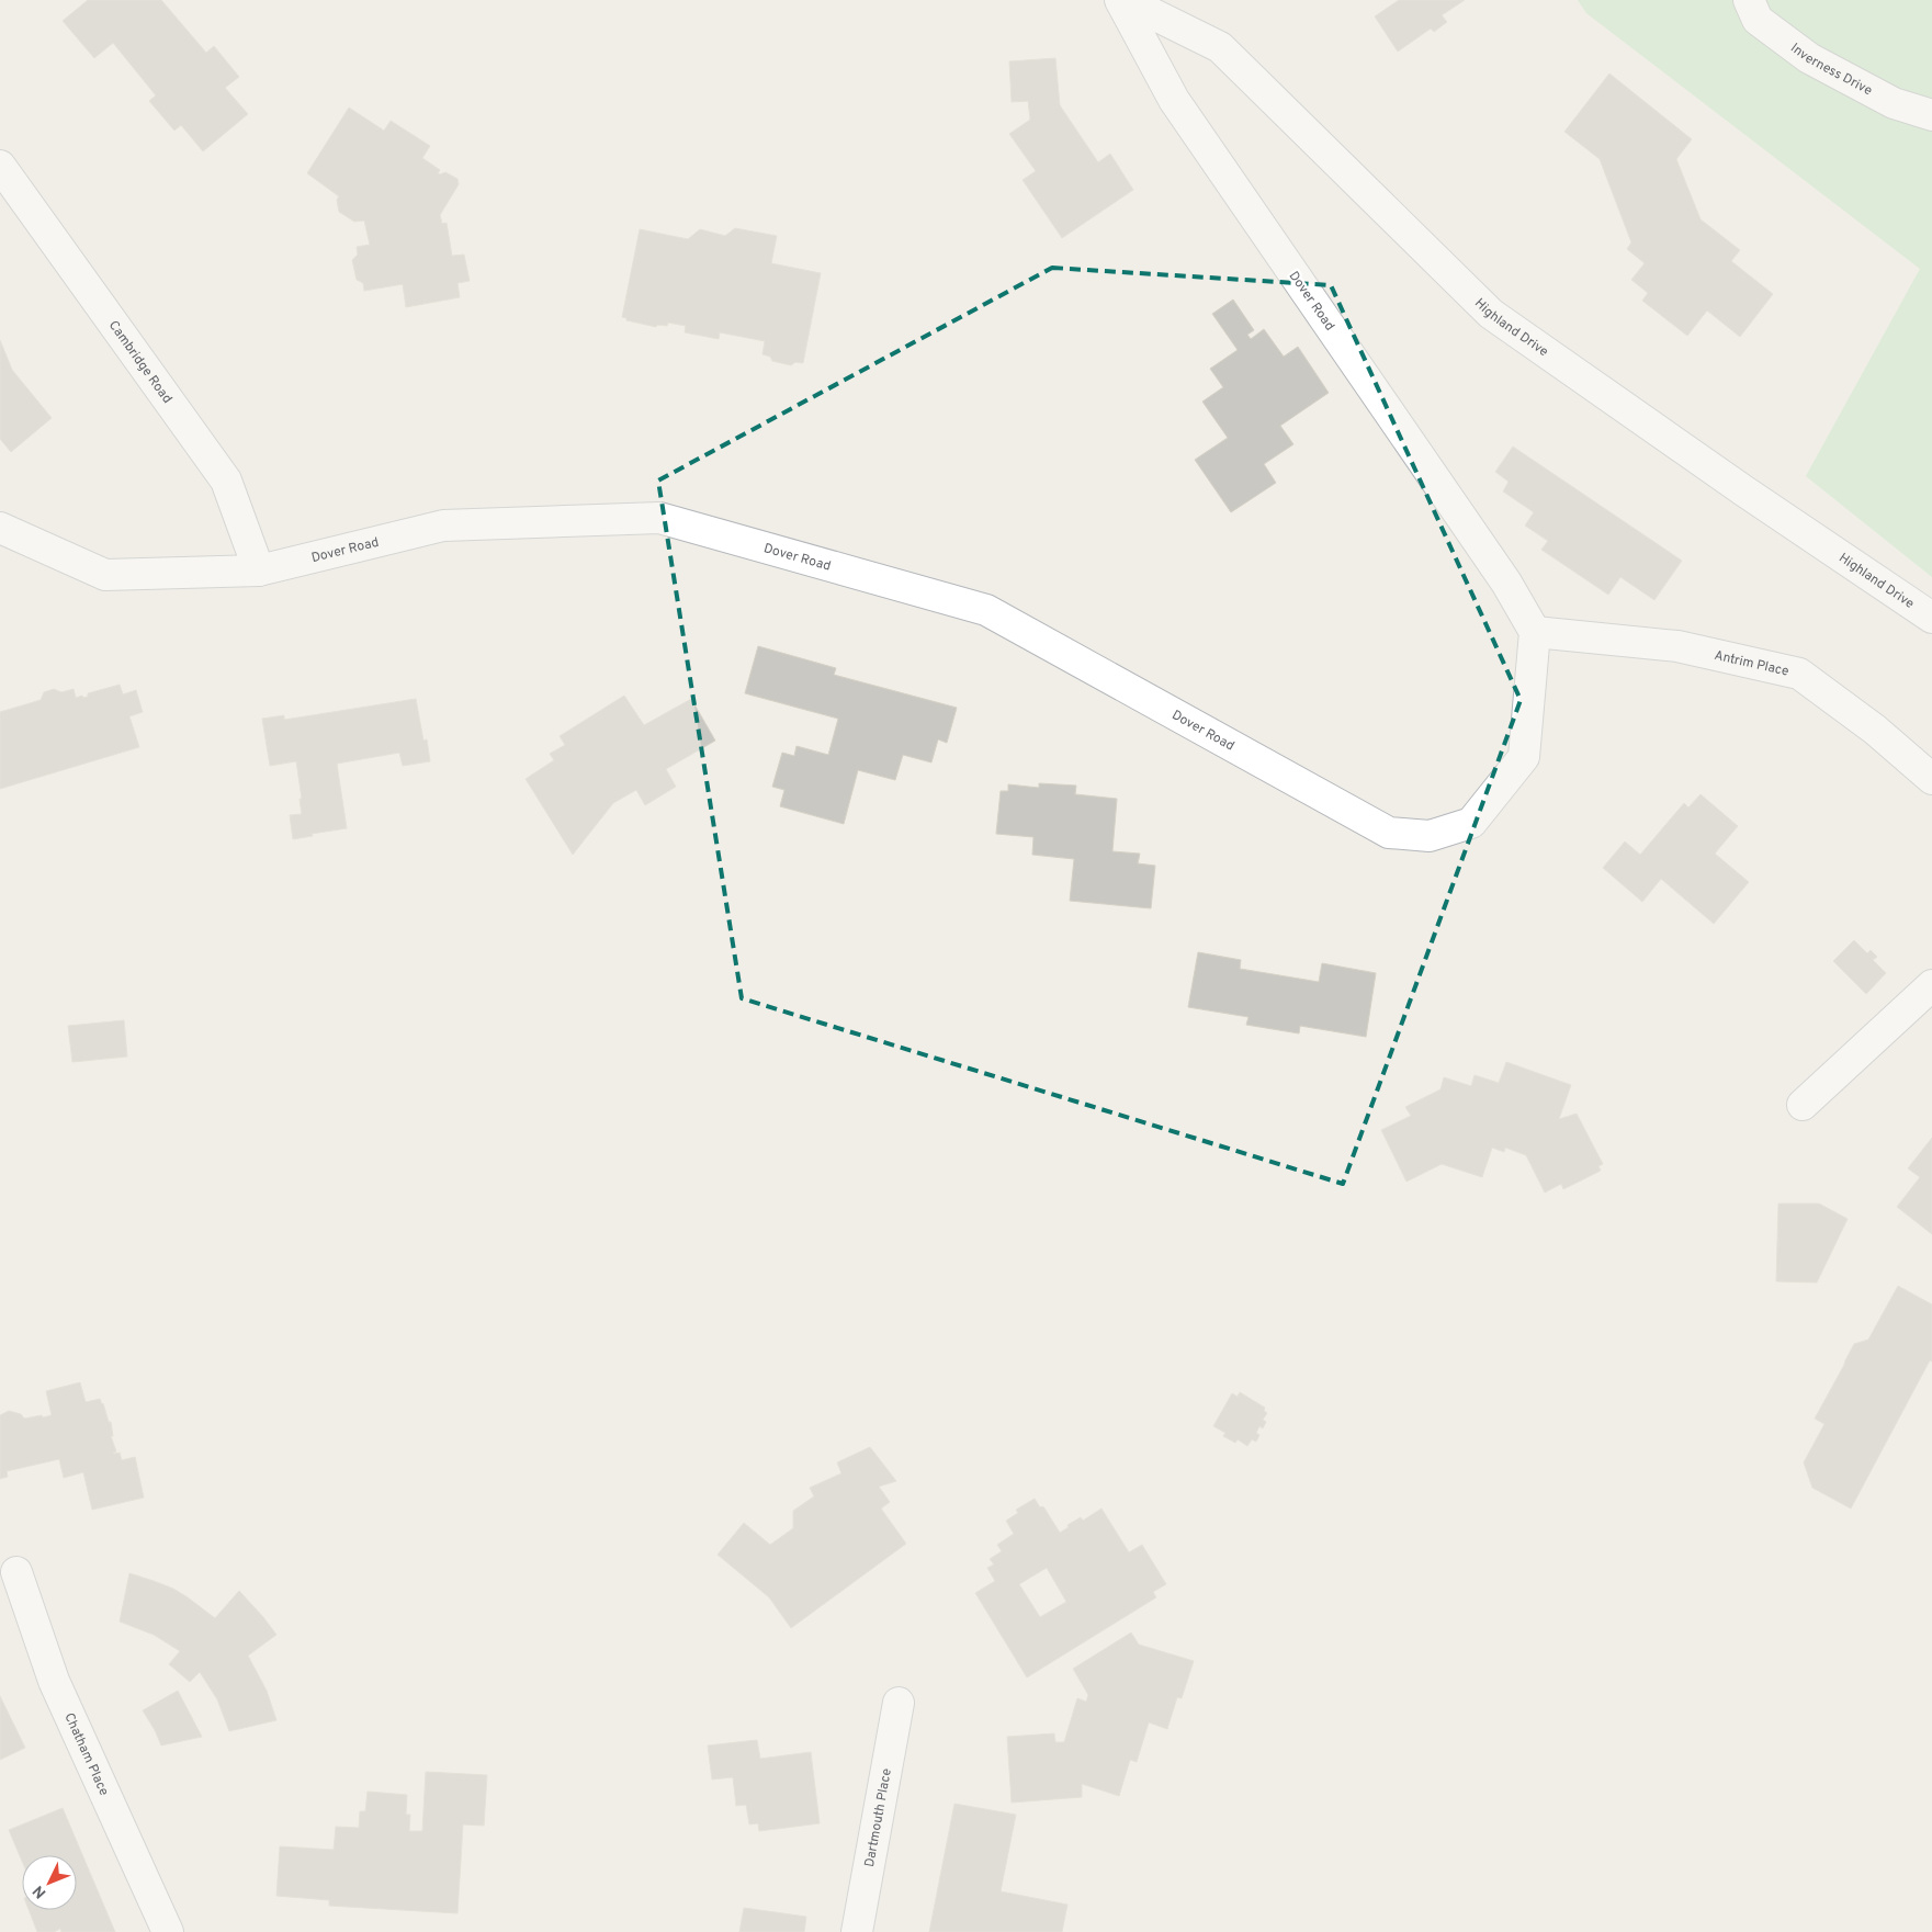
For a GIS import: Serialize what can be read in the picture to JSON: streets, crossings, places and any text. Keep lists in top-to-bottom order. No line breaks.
{"streets":{"street":["Inverness Drive","Dover Road","Highland Drive","Cambridge Road","Antrim Place","Chatham Place","Dartmouth Place"]},"crossings":[["Dover Road","Cambridge Road"],["Dover Road","Antrim Place"]],"north":"bottom left"}
